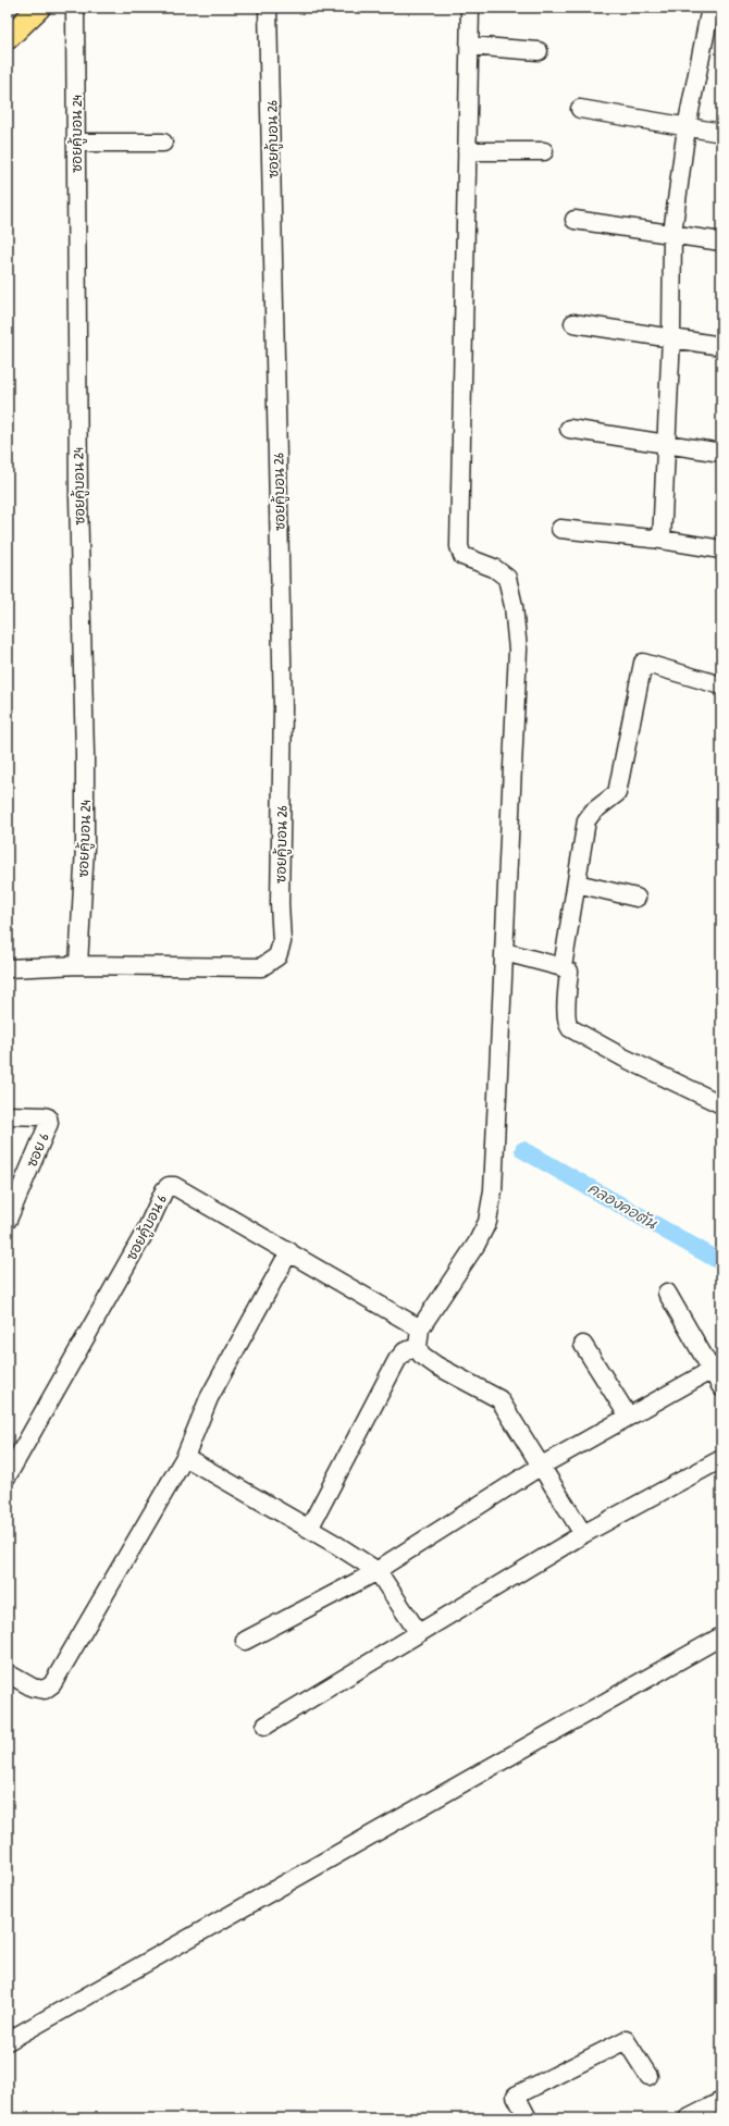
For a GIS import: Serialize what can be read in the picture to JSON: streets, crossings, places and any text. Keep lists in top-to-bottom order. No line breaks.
{"streets":{"street":["ซอยคู้บอน 24","ซอยคู้บอน 26","ซอย 6","ซอยคู้บอน 6"]},"crossings":[["ซอยคู้บอน 24","ซอยคู้บอน 26"]],"water":["คลองคอตัน"]}
